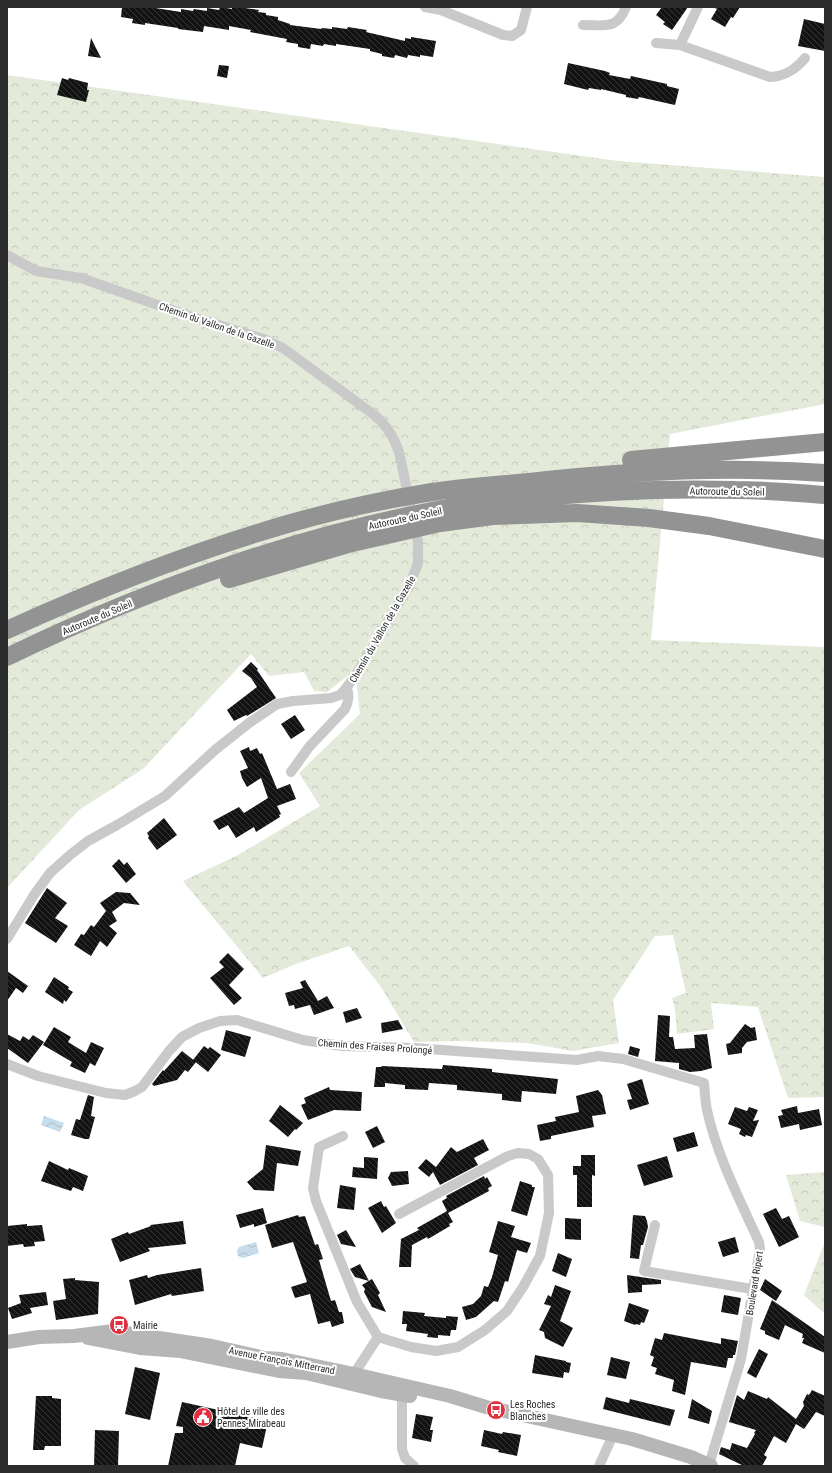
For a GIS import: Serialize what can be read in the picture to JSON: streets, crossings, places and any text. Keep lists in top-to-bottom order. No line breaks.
{"streets":{"highway":["Autoroute du Soleil"],"main road":["Avenue François Mitterrand"],"street":["Chemin du Vallon de la Gazelle","Chemin des Fraises Prolongé","Boulevard Ripert"]},"crossings":[["Chemin des Fraises Prolongé","Boulevard Ripert"],["Boulevard Ripert","Avenue François Mitterrand"]],"places":{"bus stop":["Mairie","Les Roches Blanches"],"public building":["Hôtel de ville des Pennes-Mirabeau"]}}
